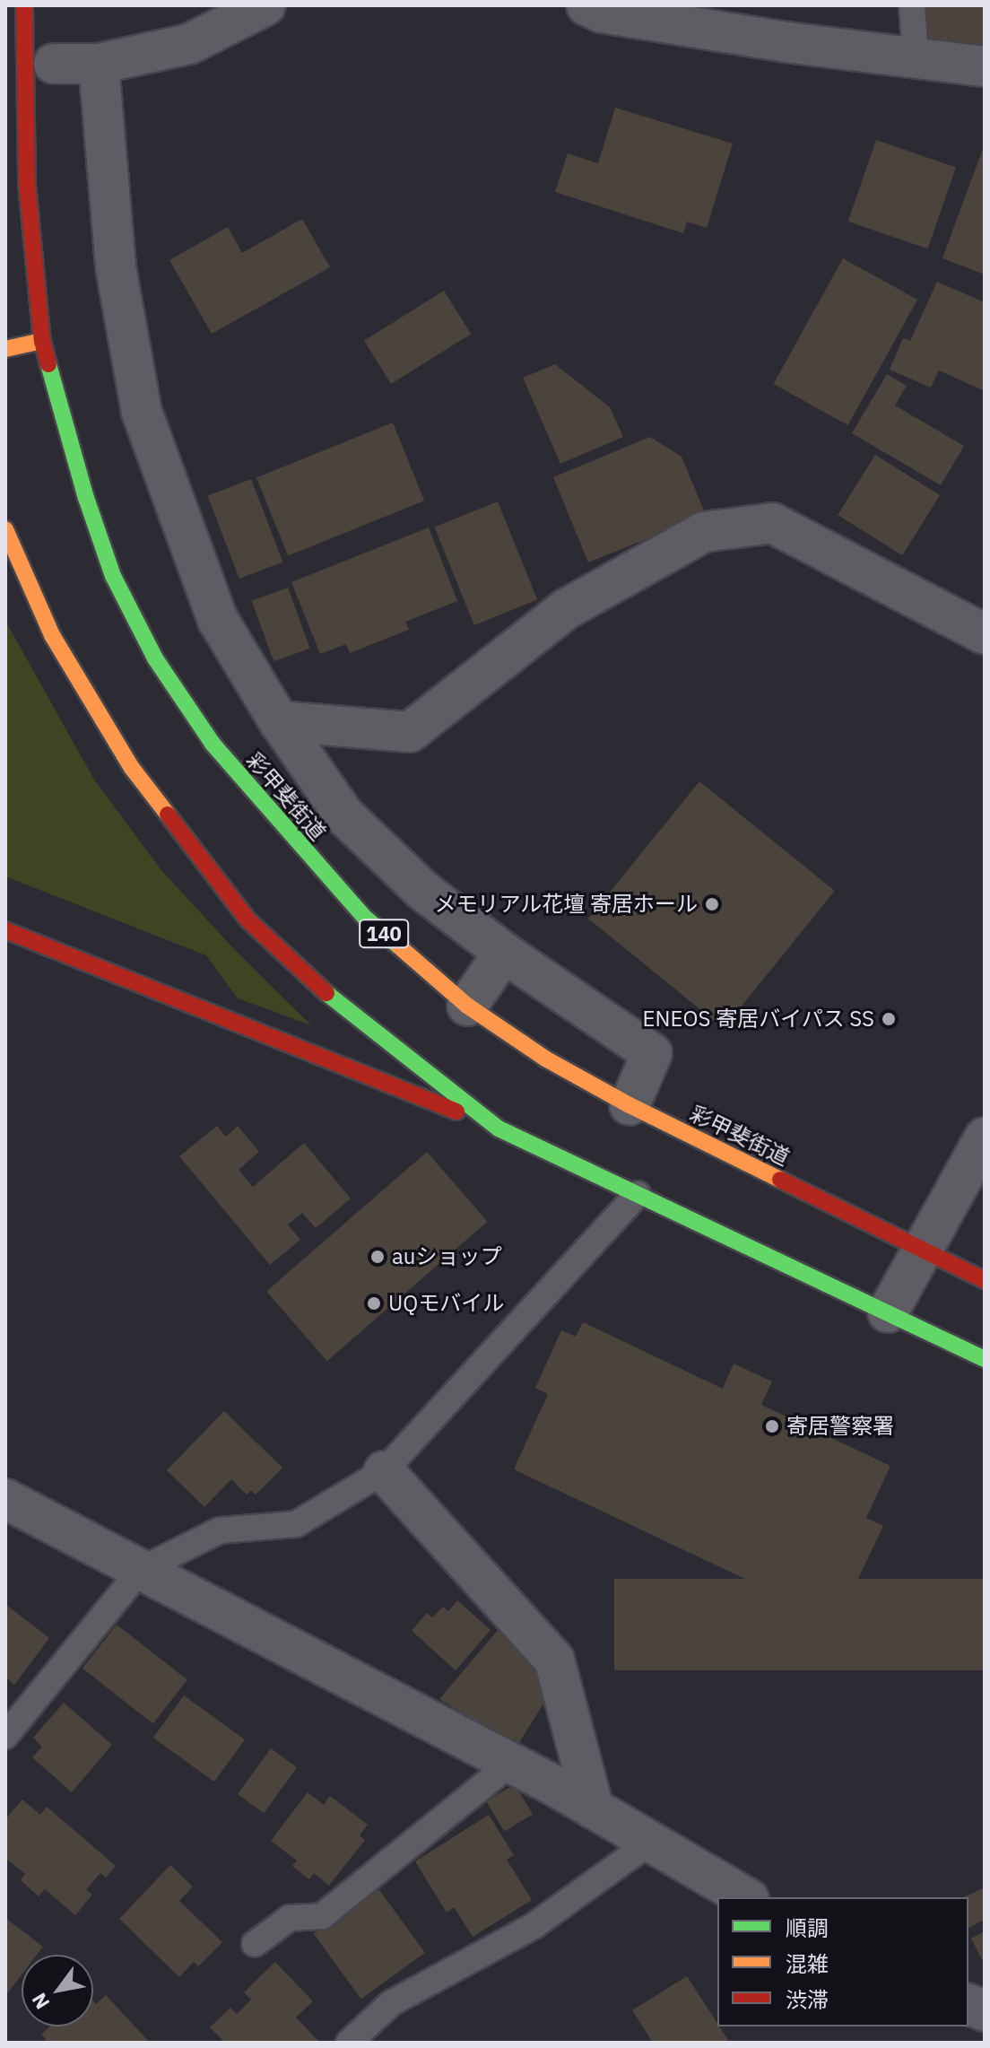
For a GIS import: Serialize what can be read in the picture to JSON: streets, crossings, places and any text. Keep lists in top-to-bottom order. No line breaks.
{"streets":{"highway":["彩甲斐街道","140"]},"places":["メモリアル花壇 寄居ホール","ENEOS 寄居バイパス SS","auショップ","UQモバイル","寄居警察署"],"legend":["順調","混雑","渋滞"],"north":"bottom left"}
